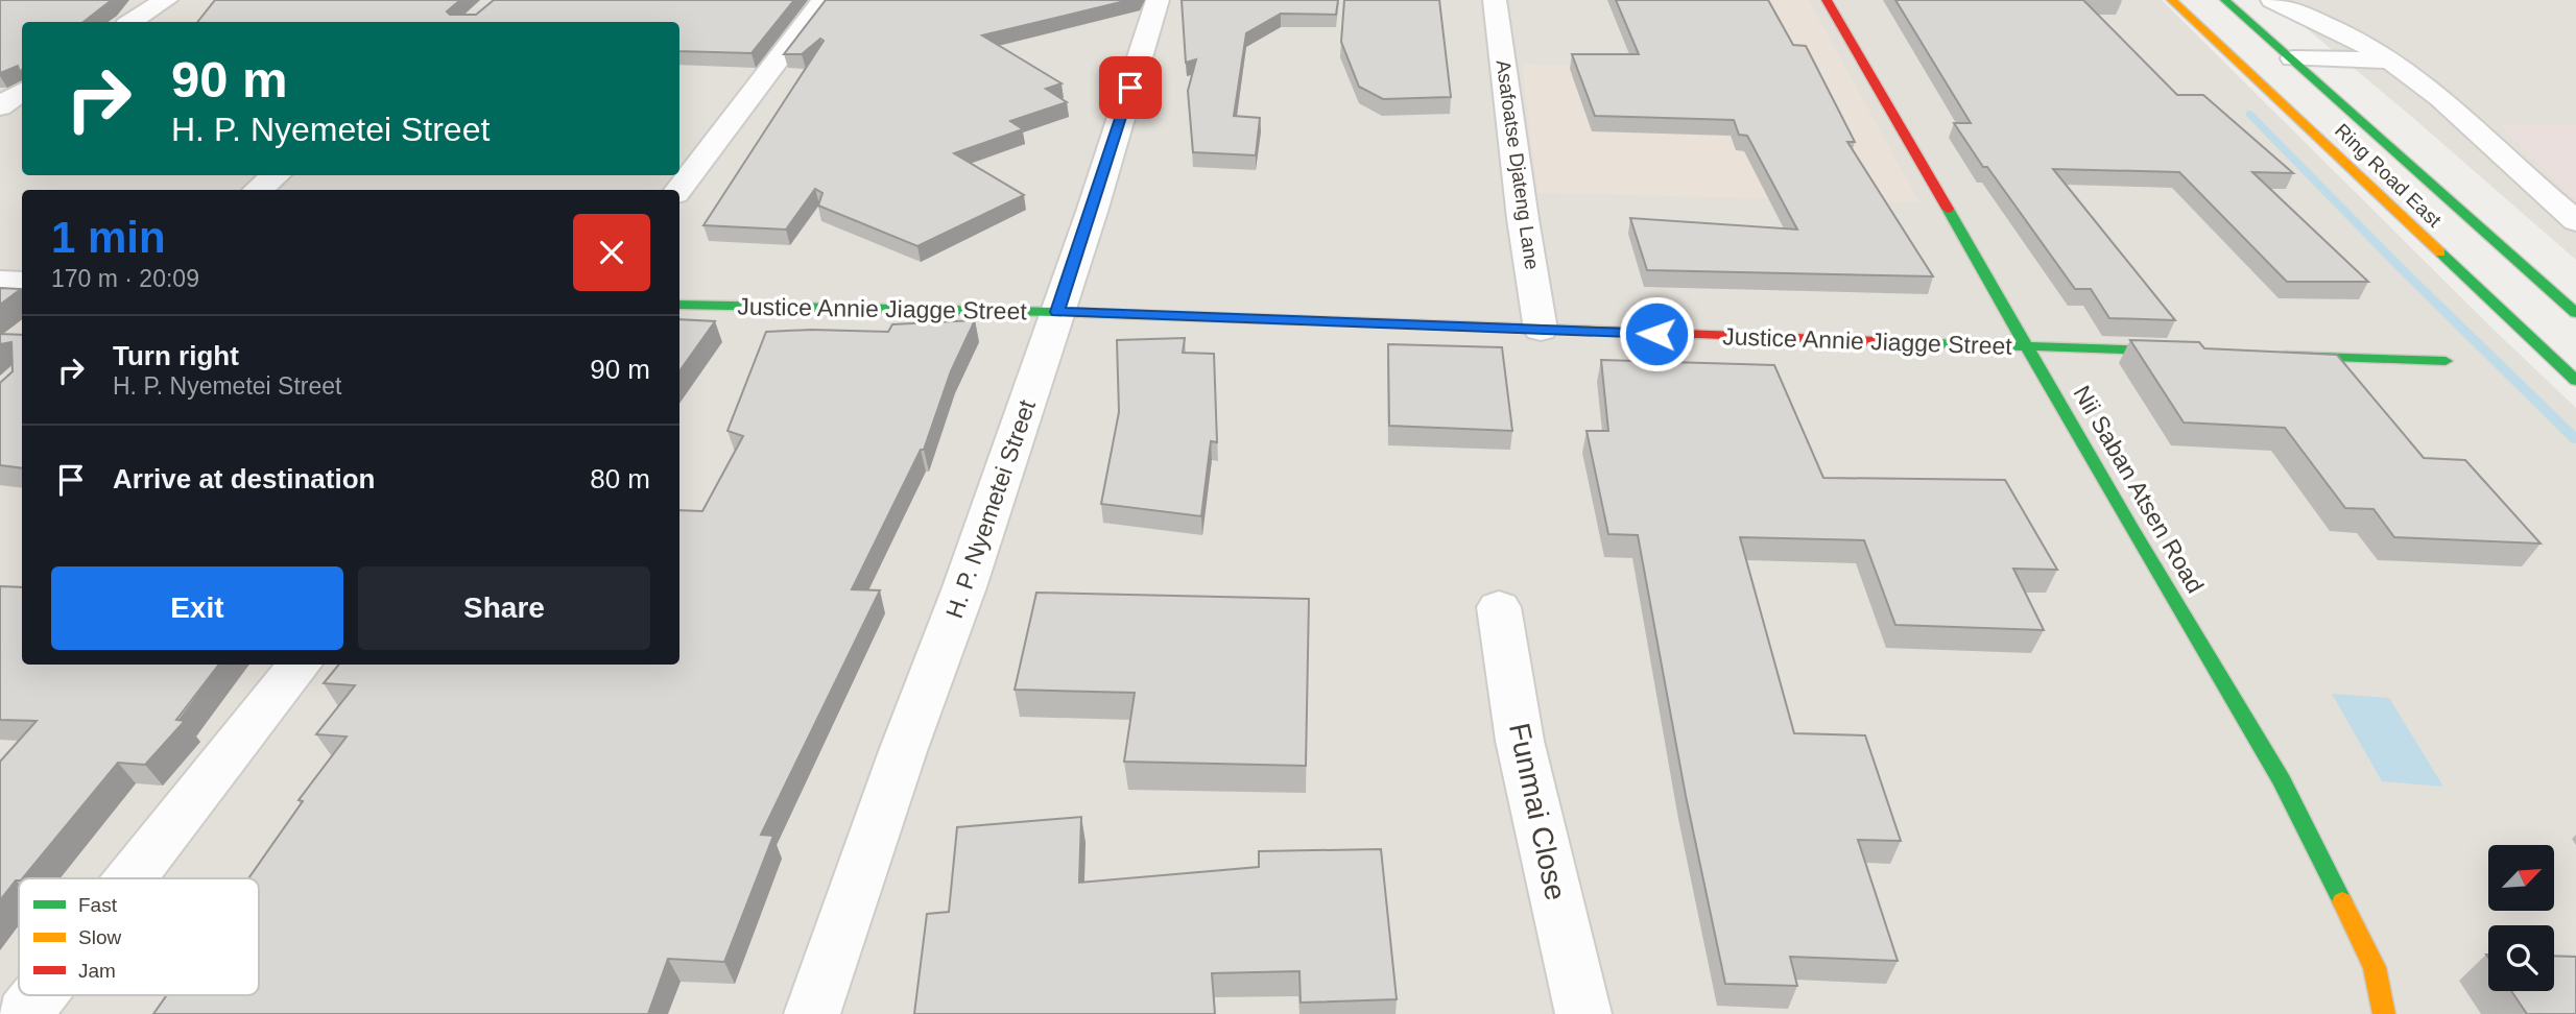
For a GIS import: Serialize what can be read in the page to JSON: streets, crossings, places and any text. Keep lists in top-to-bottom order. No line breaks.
{"streets":{"street":["Asafoatse Djateng Lane","Ring Road East","Justice Annie Jiagge Street","Nii Saban Atsen Road","H. P. Nyemetei Street","Funmai Close"]},"crossings":[["Asafoatse Djateng Lane","Justice Annie Jiagge Street"],["Justice Annie Jiagge Street","Nii Saban Atsen Road"],["Justice Annie Jiagge Street","H. P. Nyemetei Street"]],"legend":["Fast","Slow","Jam"],"north":"top right","page":{"turn":["90 m","H. P. Nyemetei Street"],"heading":["1 min","170 m · 20:09"],"list":[{"name":"Turn right","note":"H. P. Nyemetei Street","value":"90 m"},{"name":"Arrive at destination","value":"80 m"}],"buttons":["Exit","Share"]}}
